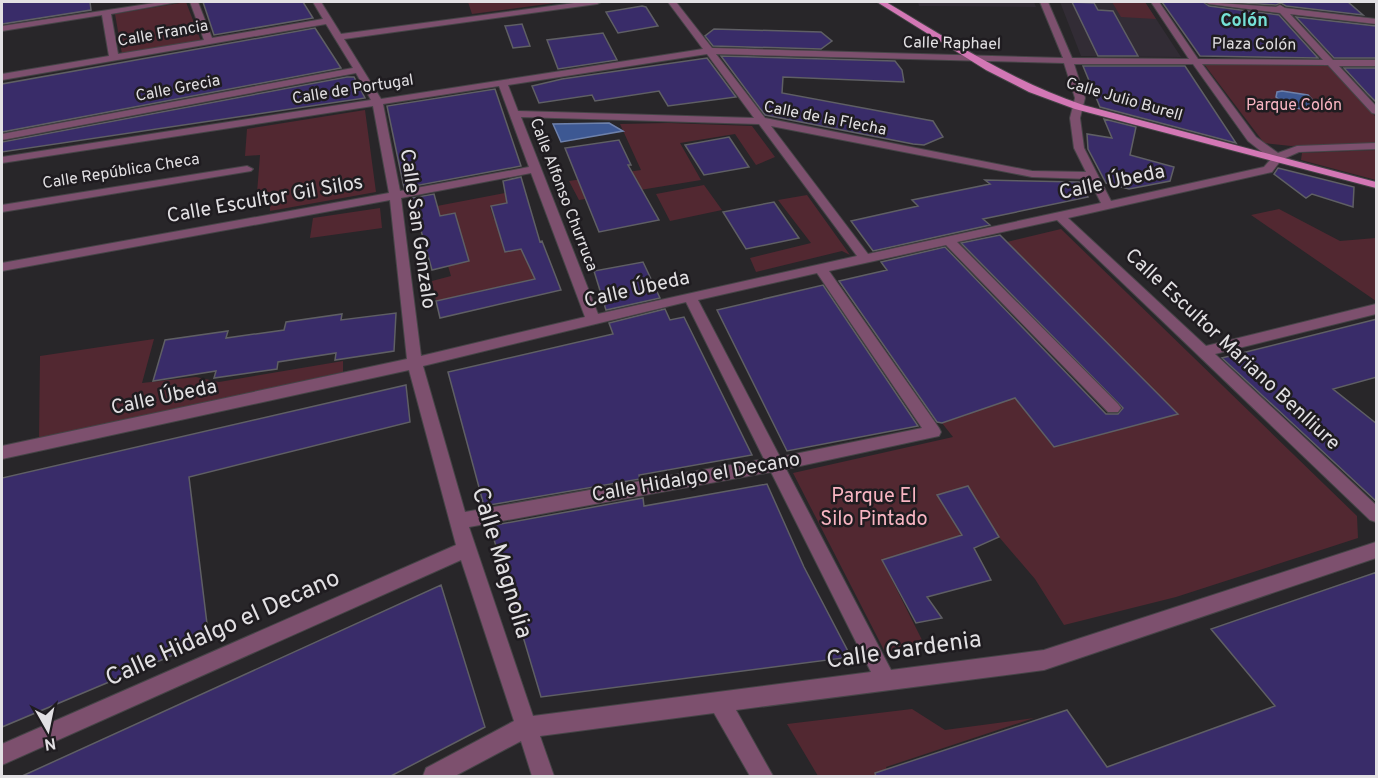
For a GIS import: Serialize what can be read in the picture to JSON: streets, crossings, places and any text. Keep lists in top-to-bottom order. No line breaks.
{"streets":{"main road":["Calle Julio Burell"],"street":["Calle Francia","Calle Raphael","Plaza Colón","Calle Grecia","Calle de Portugal","Calle de la Flecha","Calle República Checa","Calle Úbeda","Calle Alfonso Churruca","Calle Escultor Gil Silos","Calle San Gonzalo","Calle Escultor Mariano Benlliure","Calle Hidalgo el Decano","Calle Magnolia","Calle Gardenia"]},"crossings":[["Calle Francia","Calle San Gonzalo"],["Calle Raphael","Plaza Colón"],["Calle Raphael","Calle de Portugal"],["Calle Raphael","Calle Julio Burell"],["Plaza Colón","Calle Julio Burell"],["Plaza Colón","Calle Úbeda"],["Calle Grecia","Calle San Gonzalo"],["Calle de Portugal","Calle Alfonso Churruca"],["Calle de Portugal","Calle San Gonzalo"],["Calle Julio Burell","Calle Úbeda"],["Calle de la Flecha","Calle Alfonso Churruca"],["Calle Úbeda","Calle Alfonso Churruca"],["Calle Úbeda","Calle San Gonzalo"],["Calle Úbeda","Calle Escultor Mariano Benlliure"],["Calle Úbeda","Calle Hidalgo el Decano"],["Calle Úbeda","Calle Magnolia"],["Calle Alfonso Churruca","Calle Escultor Gil Silos"],["Calle Escultor Gil Silos","Calle San Gonzalo"],["Calle San Gonzalo","Calle Magnolia"],["Calle Hidalgo el Decano","Calle Magnolia"],["Calle Magnolia","Calle Gardenia"]],"districts":["Colón"],"parks":["Parque Colón","Parque El Silo Pintado"],"north":"bottom"}
